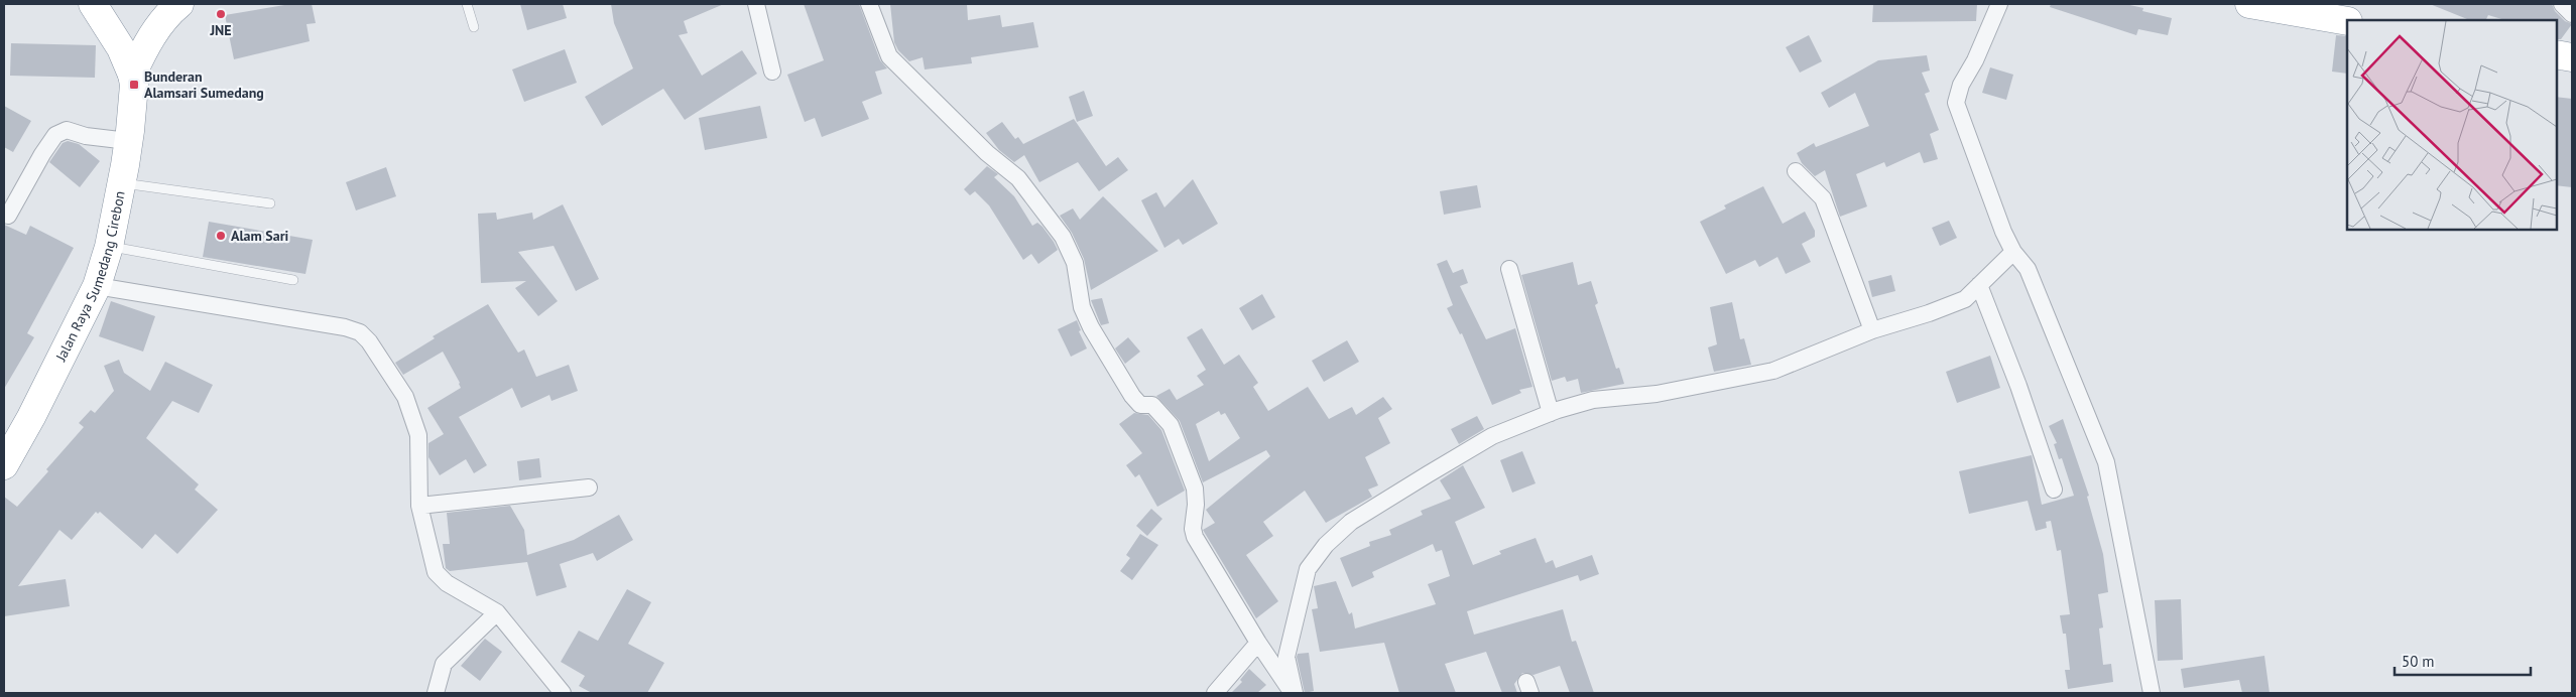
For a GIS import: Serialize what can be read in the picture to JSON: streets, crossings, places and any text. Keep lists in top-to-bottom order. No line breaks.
{"streets":{"highway":["Jalan Raya Sumedang Cirebon"]},"places":{"other":["JNE","Alam Sari"],"transit":["Bunderan Alamsari Sumedang"]},"scale_bar":"50 m"}
